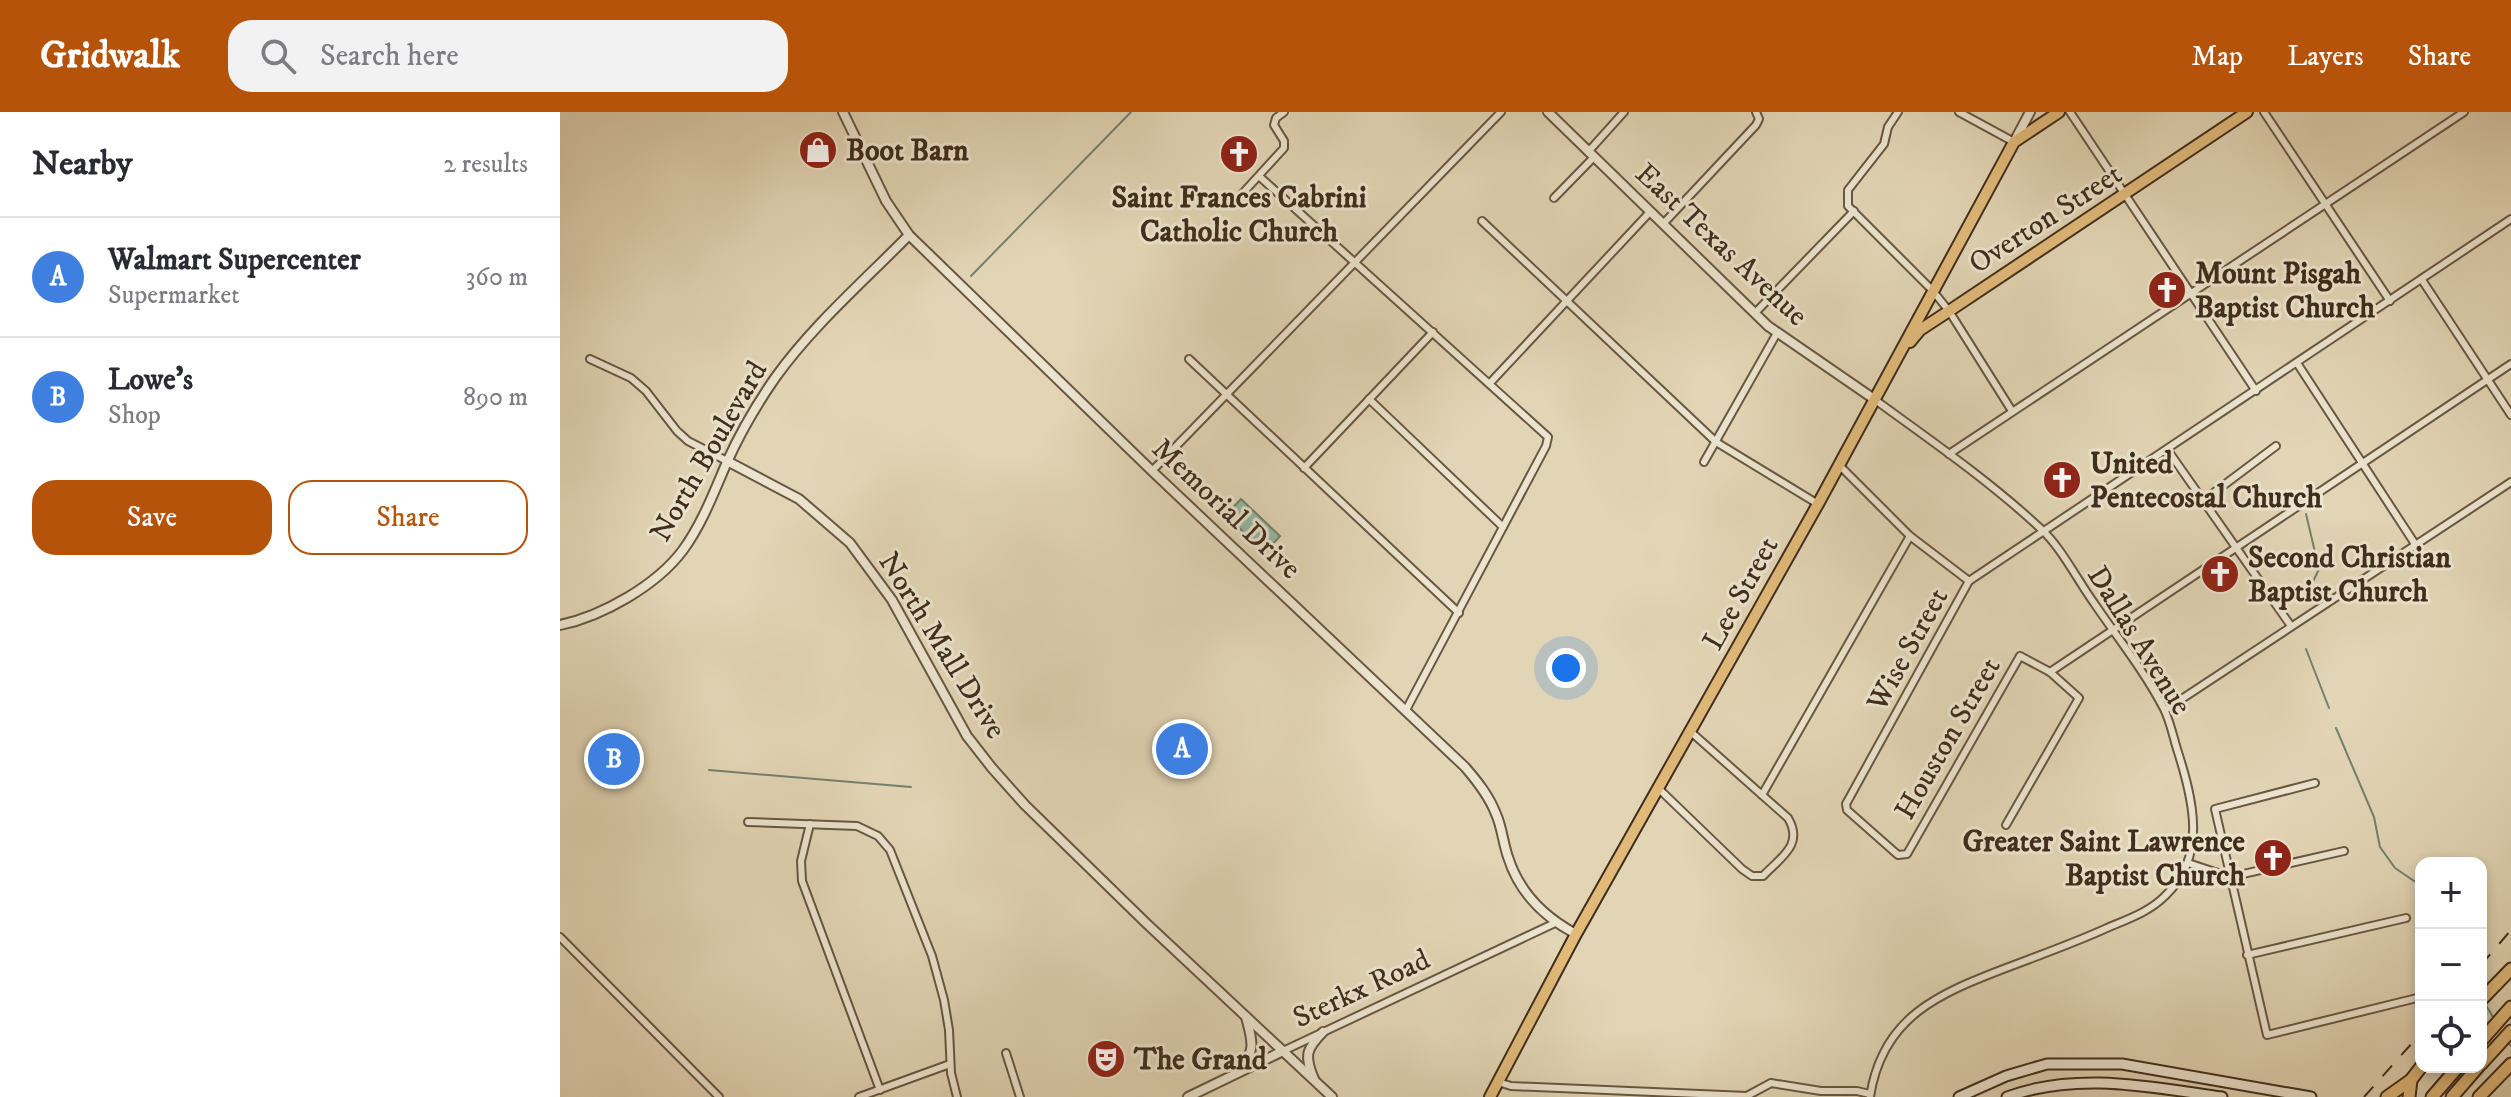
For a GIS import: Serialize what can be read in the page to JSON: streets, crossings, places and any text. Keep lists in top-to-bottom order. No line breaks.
{"streets":{"main road":["Overton Street","Lee Street"],"street":["East Texas Avenue","North Boulevard","Memorial Drive","Dallas Avenue","North Mall Drive","Wise Street","Houston Street","Sterkx Road"]},"crossings":[["Overton Street","Lee Street"],["East Texas Avenue","Lee Street"],["East Texas Avenue","Dallas Avenue"],["North Boulevard","Memorial Drive"],["North Boulevard","North Mall Drive"],["Memorial Drive","Lee Street"],["Memorial Drive","Sterkx Road"],["Lee Street","Dallas Avenue"],["Dallas Avenue","Wise Street"],["Dallas Avenue","Houston Street"],["North Mall Drive","Sterkx Road"],["Wise Street","Houston Street"]],"places":{"shop":["Boot Barn"],"church":["Saint Frances Cabrini Catholic Church","Mount Pisgah Baptist Church","United Pentecostal Church","Second Christian Baptist Church","Greater Saint Lawrence Baptist Church"],"theatre":["The Grand"]},"page":{"header":"Gridwalk","search":"Search here","nav":["Map","Layers","Share"],"heading":["Nearby","2 results"],"list":[{"mark":"A","name":"Walmart Supercenter","note":"Supermarket","value":"360 m"},{"mark":"B","name":"Lowe's","note":"Shop","value":"890 m"}],"buttons":["Save","Share"],"pins":["A","B"],"map_buttons":["+","−"]}}
